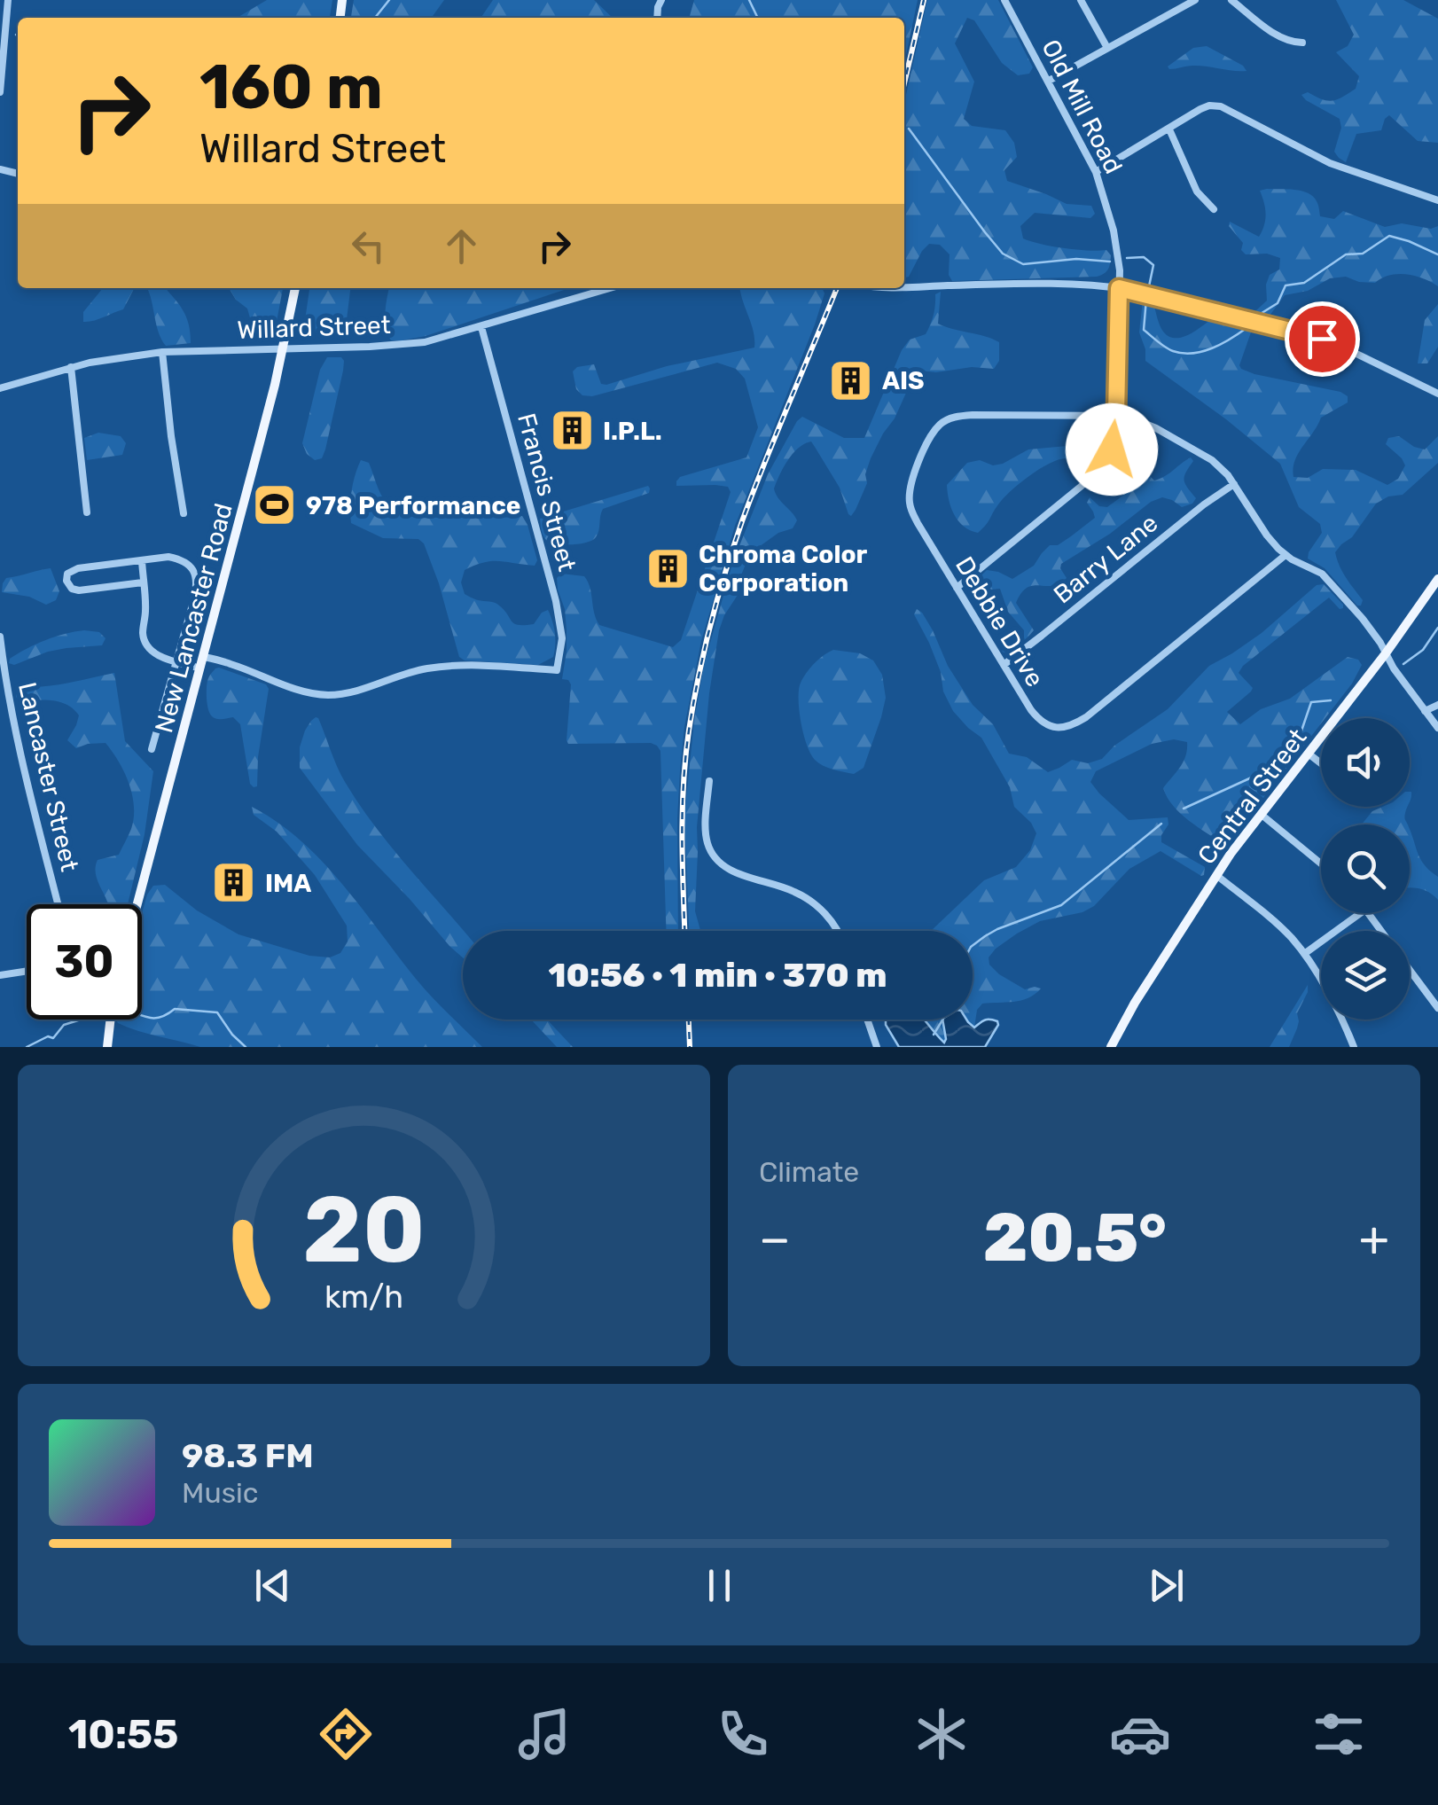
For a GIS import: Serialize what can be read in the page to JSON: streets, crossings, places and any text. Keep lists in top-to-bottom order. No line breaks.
{"streets":{"main road":["New Lancaster Road","Central Street"],"street":["Old Mill Road","Willard Street","Francis Street","Barry Lane","Debbie Drive","Lancaster Street"]},"crossings":[["Old Mill Road","Debbie Drive"],["Willard Street","Francis Street"],["Willard Street","New Lancaster Road"],["Francis Street","New Lancaster Road"],["Barry Lane","Debbie Drive"]],"places":{"building":["AIS","I.P.L.","Chroma Color Corporation","IMA"],"sports":["978 Performance"]},"page":{"turn":["160 m","Willard Street"],"limit":"30","trip":"10:56 · 1 min · 370 m","tile":"Climate","heat":["−","20.5°","+"],"song":["98.3 FM","Music"],"tabs":"10:55","gauge":["20","km/h"]}}
